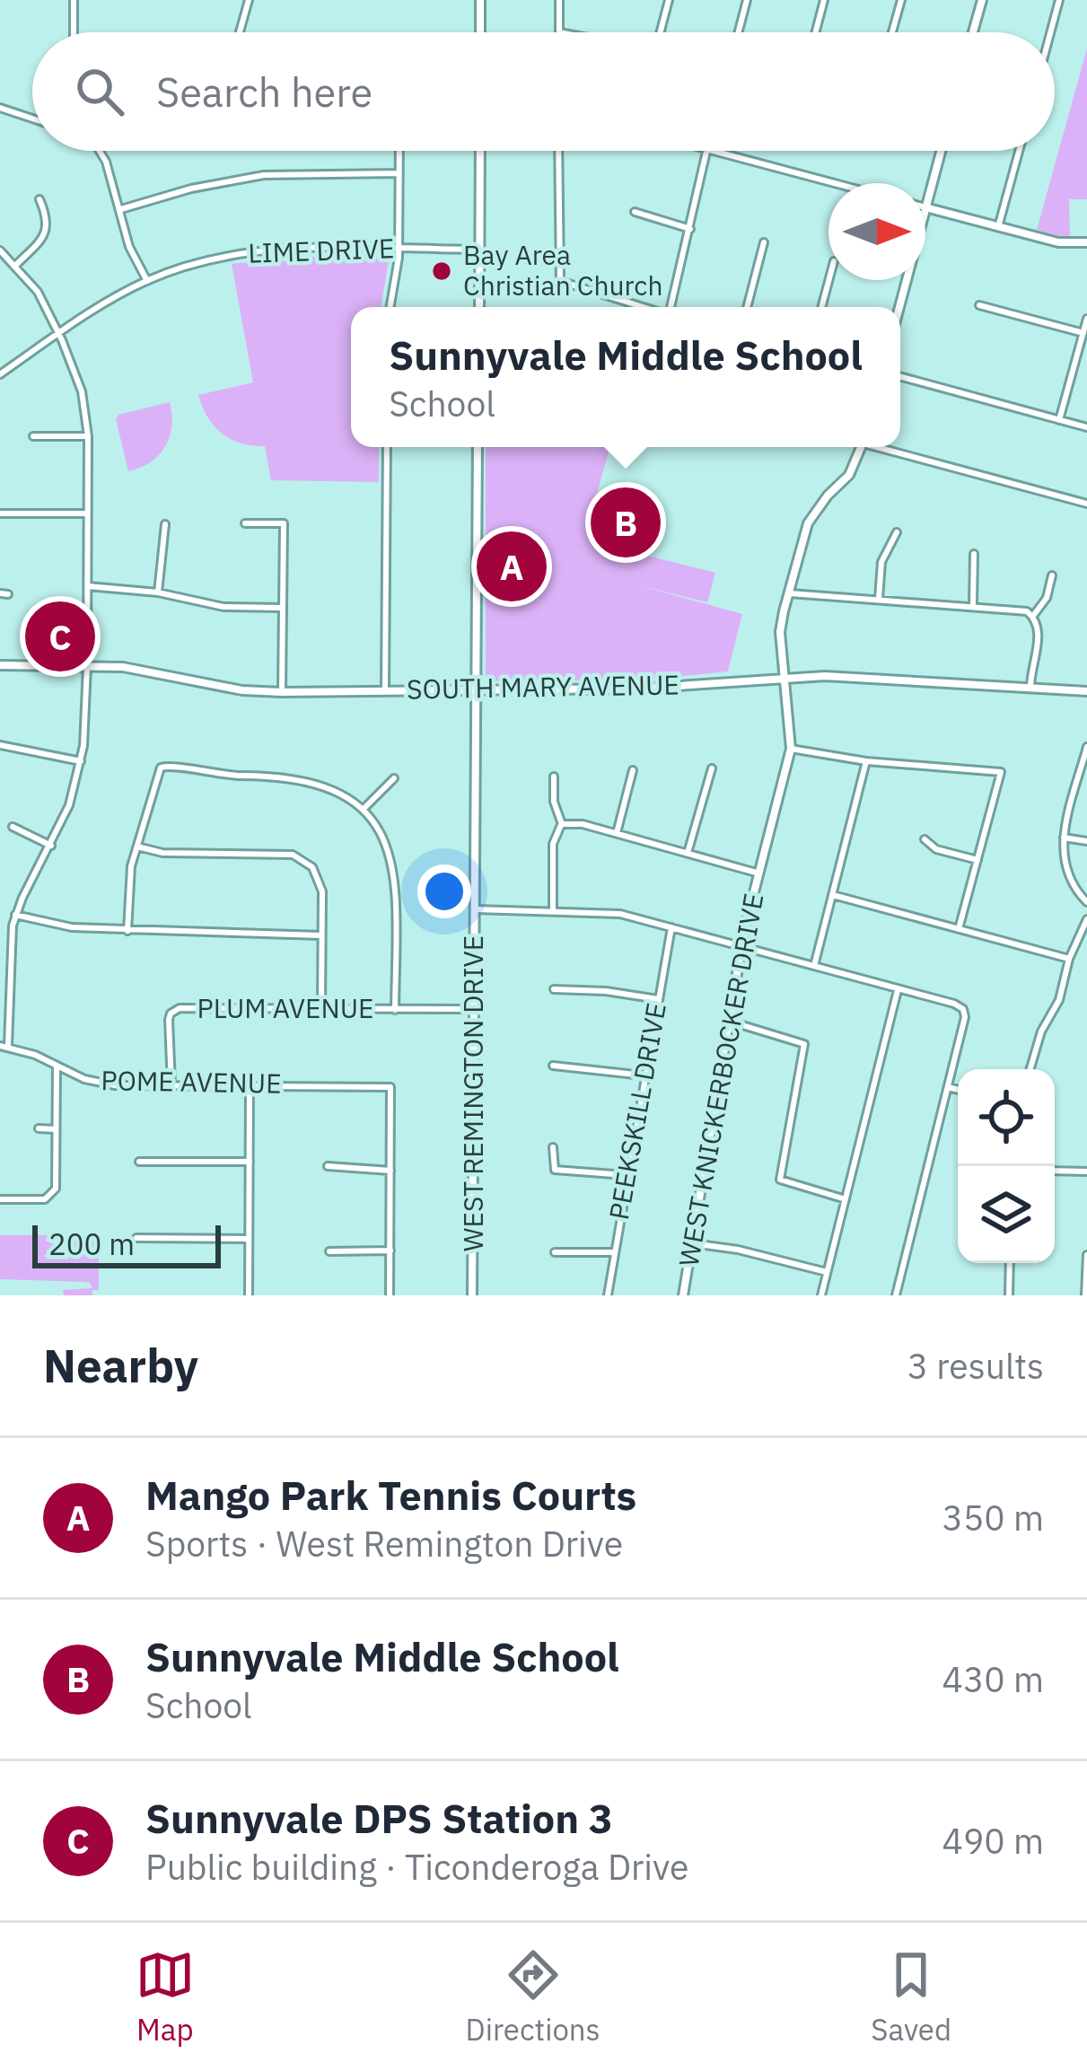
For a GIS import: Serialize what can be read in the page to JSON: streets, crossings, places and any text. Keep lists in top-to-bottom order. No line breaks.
{"streets":{"street":["LIME DRIVE","SOUTH MARY AVENUE","PLUM AVENUE","WEST KNICKERBOCKER DRIVE","POME AVENUE","WEST REMINGTON DRIVE","PEEKSKILL DRIVE"]},"crossings":[["SOUTH MARY AVENUE","WEST KNICKERBOCKER DRIVE"],["SOUTH MARY AVENUE","WEST REMINGTON DRIVE"],["PLUM AVENUE","POME AVENUE"],["PLUM AVENUE","WEST REMINGTON DRIVE"]],"places":["Bay Area Christian Church"],"scale_bar":"200 m","north":"right","page":{"search":"Search here","popup":["Sunnyvale Middle School","School"],"pins":["B","A","C"],"scale":"200 m","heading":["Nearby","3 results"],"list":[{"mark":"A","name":"Mango Park Tennis Courts","note":"Sports · West Remington Drive","value":"350 m"},{"mark":"B","name":"Sunnyvale Middle School","note":"School","value":"430 m"},{"mark":"C","name":"Sunnyvale DPS Station 3","note":"Public building · Ticonderoga Drive","value":"490 m"}],"nav":["Map","Directions","Saved"]}}
